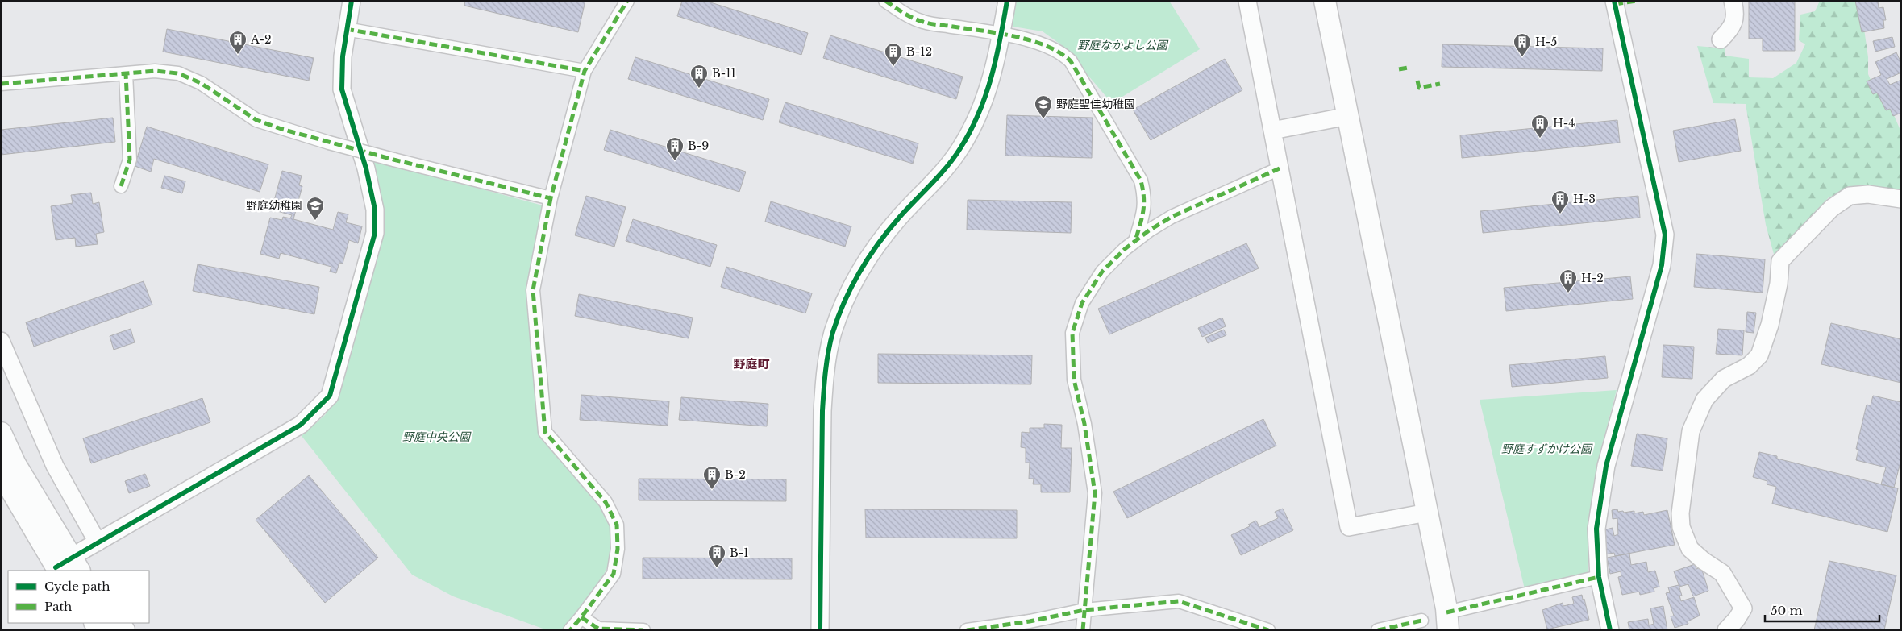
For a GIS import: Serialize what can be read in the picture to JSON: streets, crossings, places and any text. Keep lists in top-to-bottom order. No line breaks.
{"districts":["野庭町"],"parks":["野庭なかよし公園","野庭中央公園","野庭すずかけ公園"],"places":{"building":["A-2","H-5","B-12","B-11","H-4","B-9","H-3","H-2","B-2","B-1"],"school or university":["野庭聖佳幼稚園","野庭幼稚園"]},"legend":["Cycle path","Path"],"scale_bar":"50 m"}
